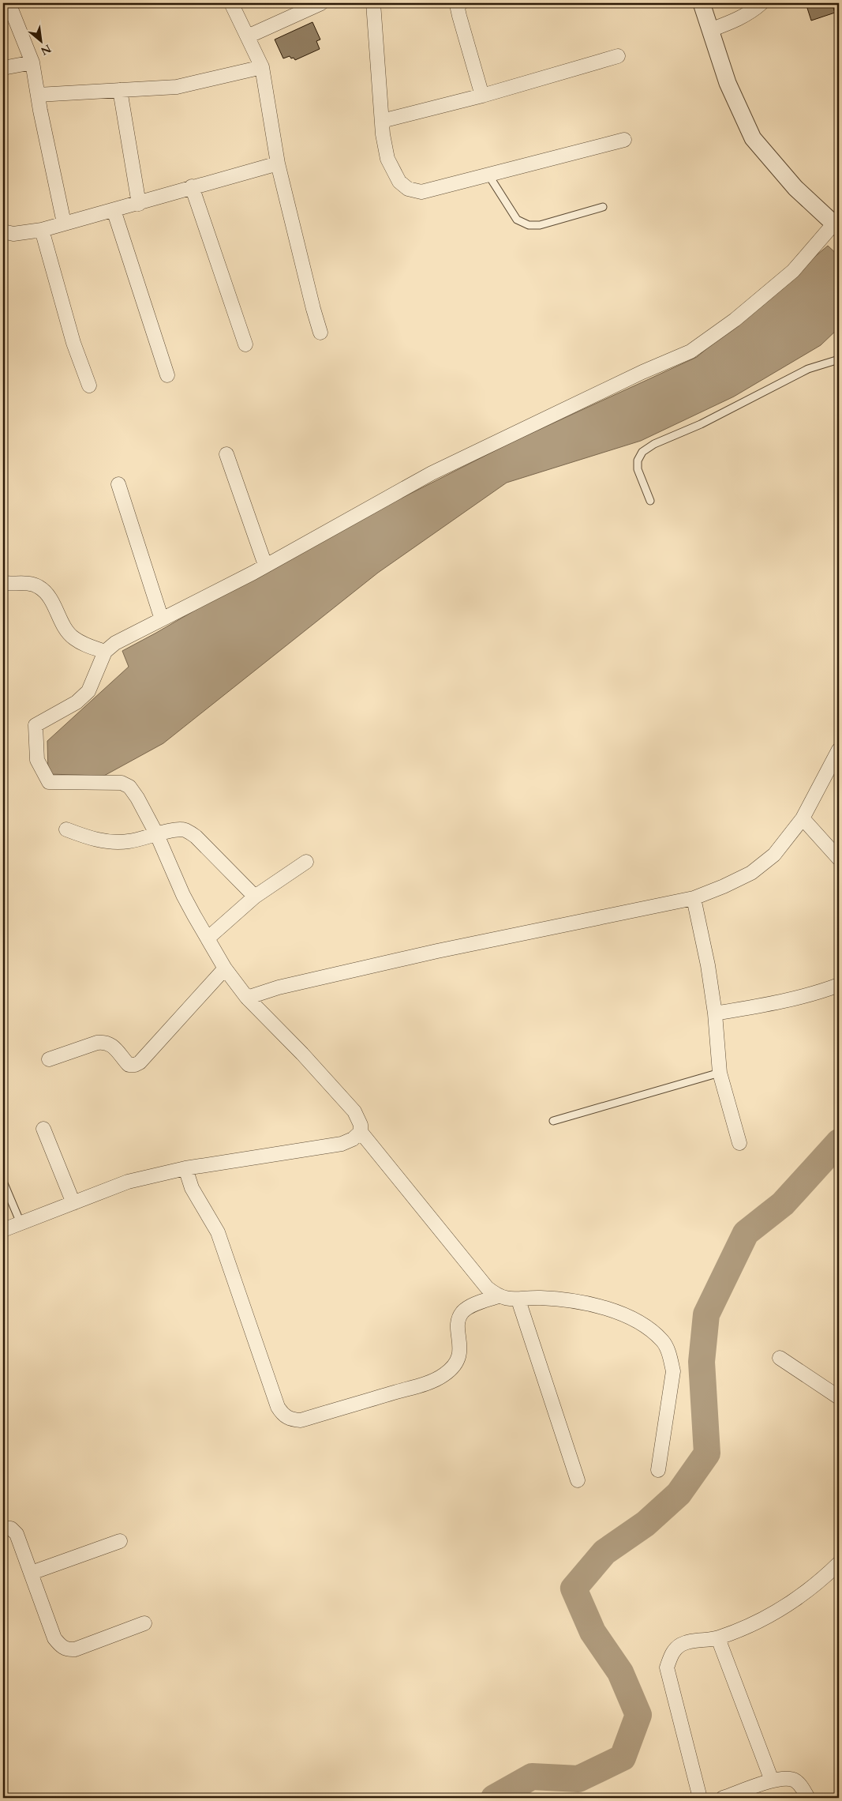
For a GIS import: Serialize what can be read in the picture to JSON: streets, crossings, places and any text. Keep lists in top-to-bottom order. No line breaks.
{"north":"bottom right"}
